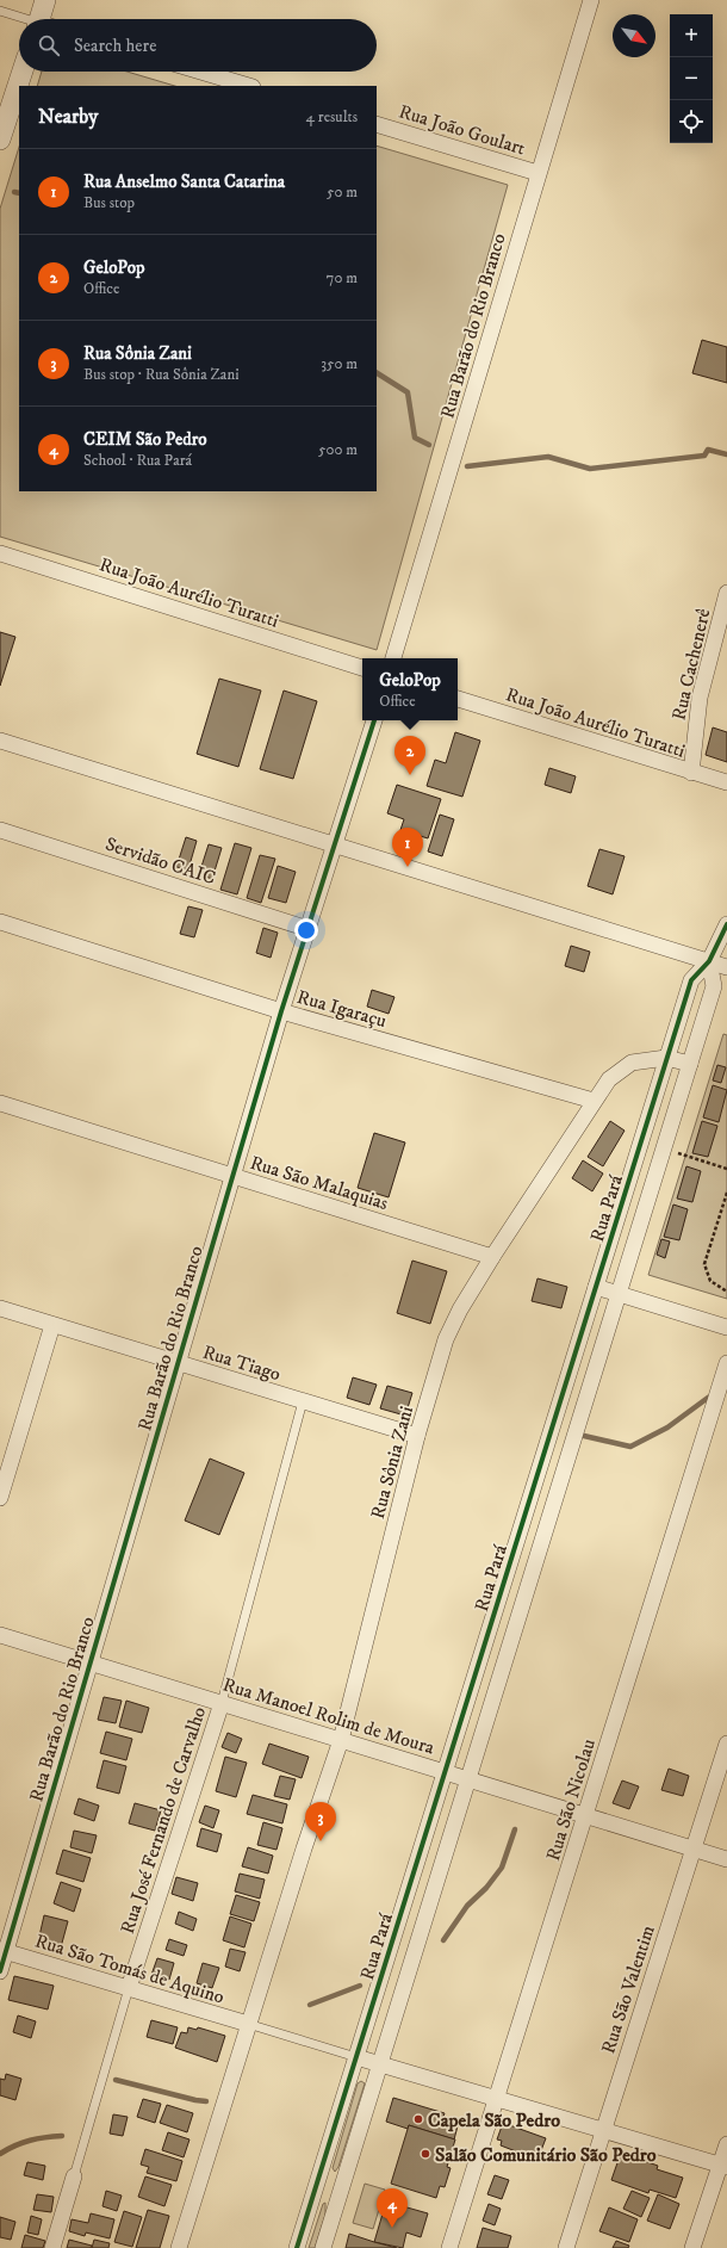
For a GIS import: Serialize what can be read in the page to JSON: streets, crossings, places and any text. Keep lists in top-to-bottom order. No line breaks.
{"streets":{"street":["Rua João Goulart","Rua Barão do Rio Branco","Rua João Aurélio Turatti","Rua Cachenerê","Servidão CAIC","Rua Igaraçu","Rua São Malaquias","Rua Pará","Rua Tiago","Rua Sônia Zani","Rua Manoel Rolim de Moura","Rua São Nicolau","Rua José Fernando de Carvalho","Rua São Tomás de Aquino","Rua São Valentim"]},"crossings":[["Rua João Goulart","Rua Barão do Rio Branco"],["Rua Barão do Rio Branco","Servidão CAIC"],["Rua Barão do Rio Branco","Rua Igaraçu"],["Rua Barão do Rio Branco","Rua São Malaquias"],["Rua Barão do Rio Branco","Rua Tiago"],["Rua Barão do Rio Branco","Rua Manoel Rolim de Moura"],["Rua Barão do Rio Branco","Rua São Tomás de Aquino"],["Rua João Aurélio Turatti","Rua Cachenerê"],["Rua Igaraçu","Rua Sônia Zani"],["Rua São Malaquias","Rua Sônia Zani"],["Rua Pará","Rua Sônia Zani"],["Rua Pará","Rua Manoel Rolim de Moura"],["Rua Tiago","Rua Sônia Zani"],["Rua Tiago","Rua José Fernando de Carvalho"],["Rua Sônia Zani","Rua Manoel Rolim de Moura"],["Rua Sônia Zani","Rua São Tomás de Aquino"],["Rua Manoel Rolim de Moura","Rua São Nicolau"],["Rua Manoel Rolim de Moura","Rua José Fernando de Carvalho"],["Rua Manoel Rolim de Moura","Rua São Valentim"],["Rua José Fernando de Carvalho","Rua São Tomás de Aquino"]],"places":["Capela São Pedro","Salão Comunitário São Pedro"],"north":"bottom right","page":{"map_buttons":["+","−"],"search":"Search here","heading":["Nearby","4 results"],"list":[{"mark":"1","name":"Rua Anselmo Santa Catarina","note":"Bus stop","value":"50 m"},{"mark":"2","name":"GeloPop","note":"Office","value":"70 m"},{"mark":"3","name":"Rua Sônia Zani","note":"Bus stop · Rua Sônia Zani","value":"350 m"},{"mark":"4","name":"CEIM São Pedro","note":"School · Rua Pará","value":"500 m"}],"popup":["GeloPop","Office"],"pins":["2","1","3","4"]}}
